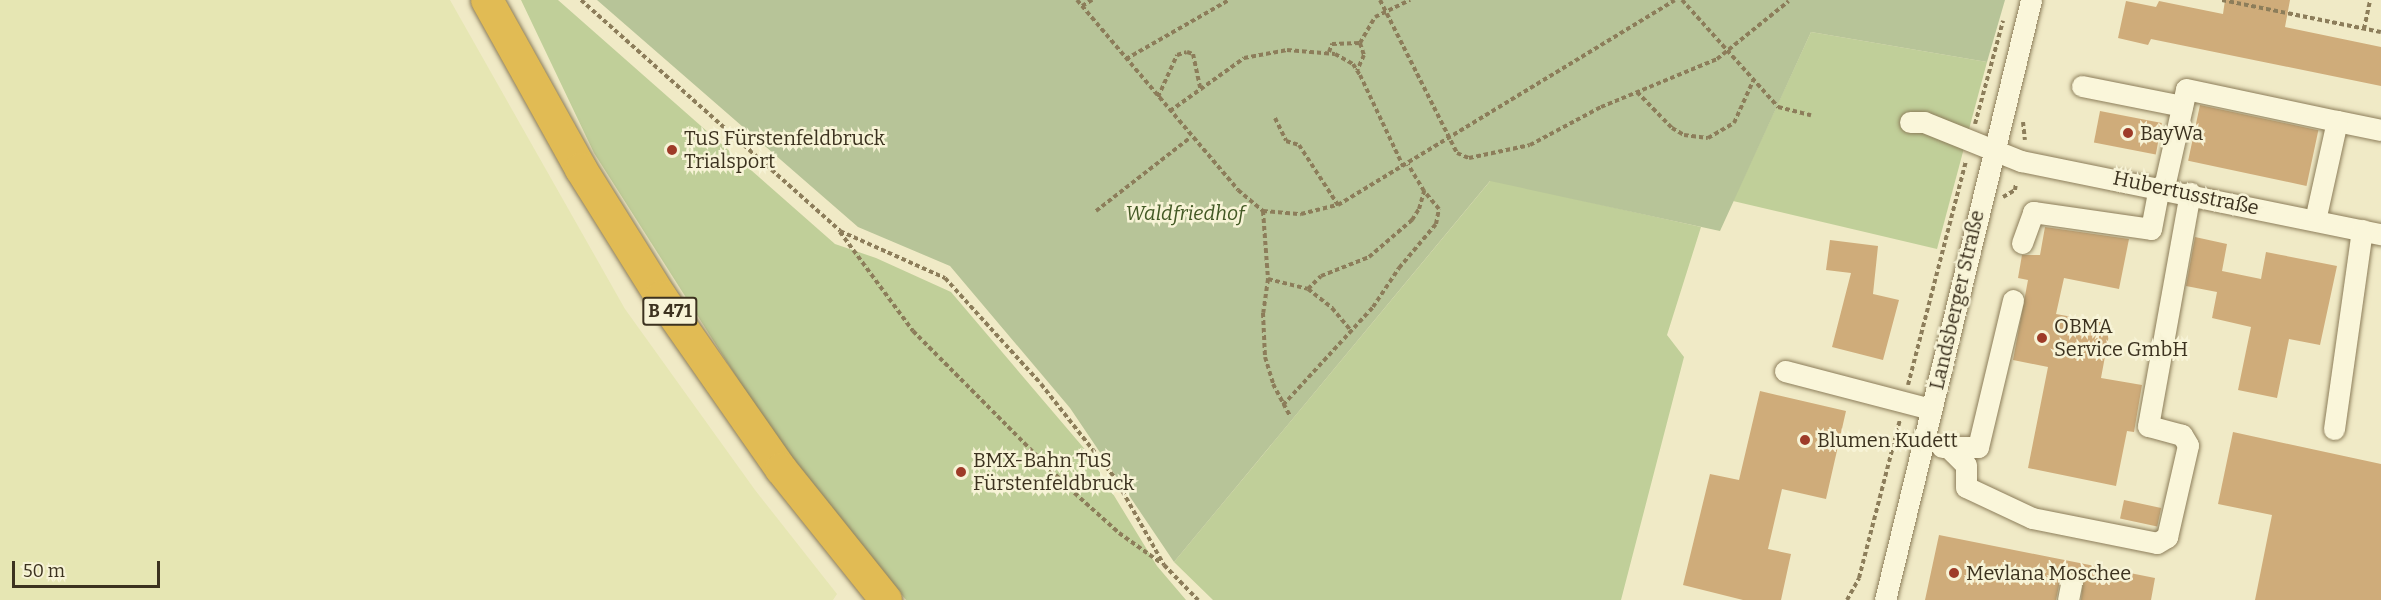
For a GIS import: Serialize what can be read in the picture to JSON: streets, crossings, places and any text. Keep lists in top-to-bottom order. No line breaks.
{"streets":{"highway":["B 471"],"street":["Hubertusstraße","Landsberger Straße"]},"crossings":[["Hubertusstraße","Landsberger Straße"]],"parks":["Waldfriedhof"],"places":["BayWa","TuS Fürstenfeldbruck Trialsport","OBMA Service GmbH","Blumen Kudett","BMX-Bahn TuS Fürstenfeldbruck","Mevlana Moschee"],"scale_bar":"50 m"}
